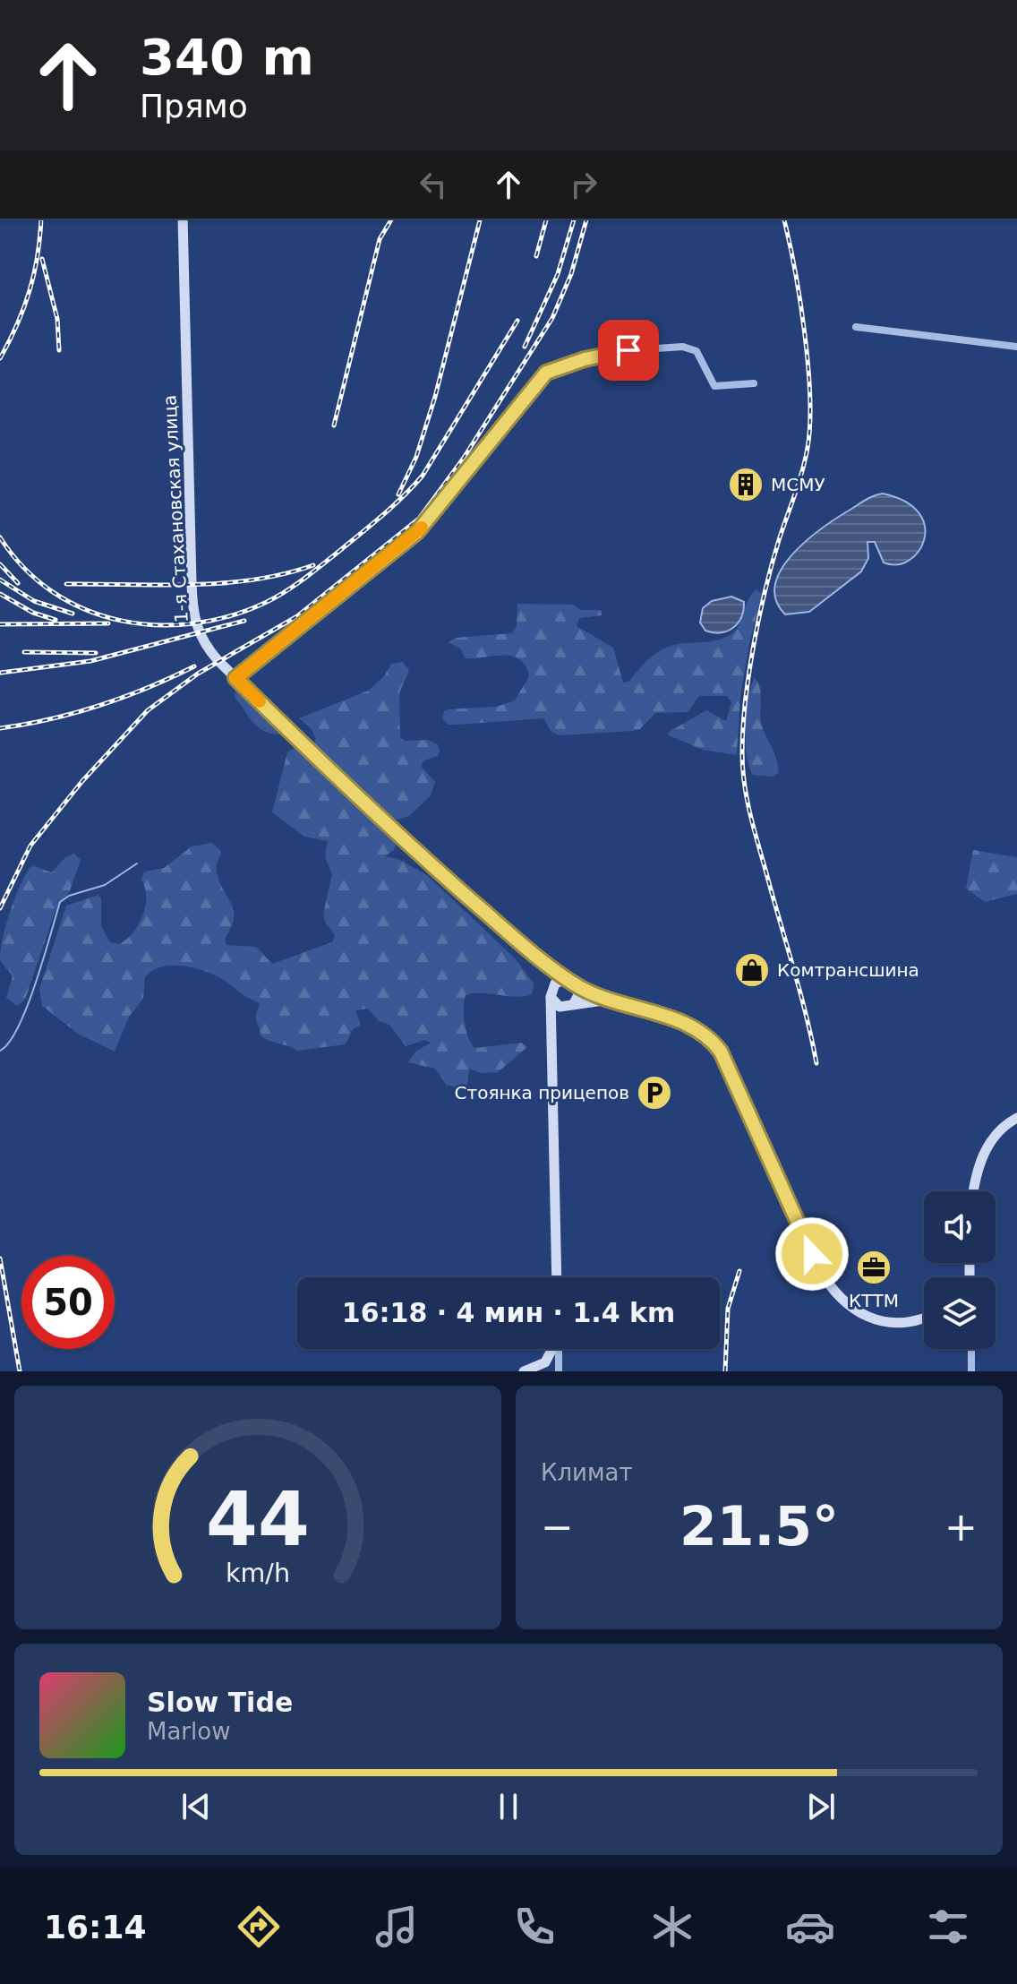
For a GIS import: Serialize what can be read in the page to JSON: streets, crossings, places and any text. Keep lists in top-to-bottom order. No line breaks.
{"streets":{"main road":["1-я Стахановская улица"]},"places":{"building":["МСМУ"],"shop":["Комтрансшина"],"parking":["Стоянка прицепов"],"office":["КТТМ"]},"page":{"turn":["340 m","Прямо"],"limit":"50","trip":"16:18 · 4 мин · 1.4 km","tile":"Климат","heat":["−","21.5°","+"],"song":["Slow Tide","Marlow"],"tabs":"16:14","gauge":["44","km/h"]}}
